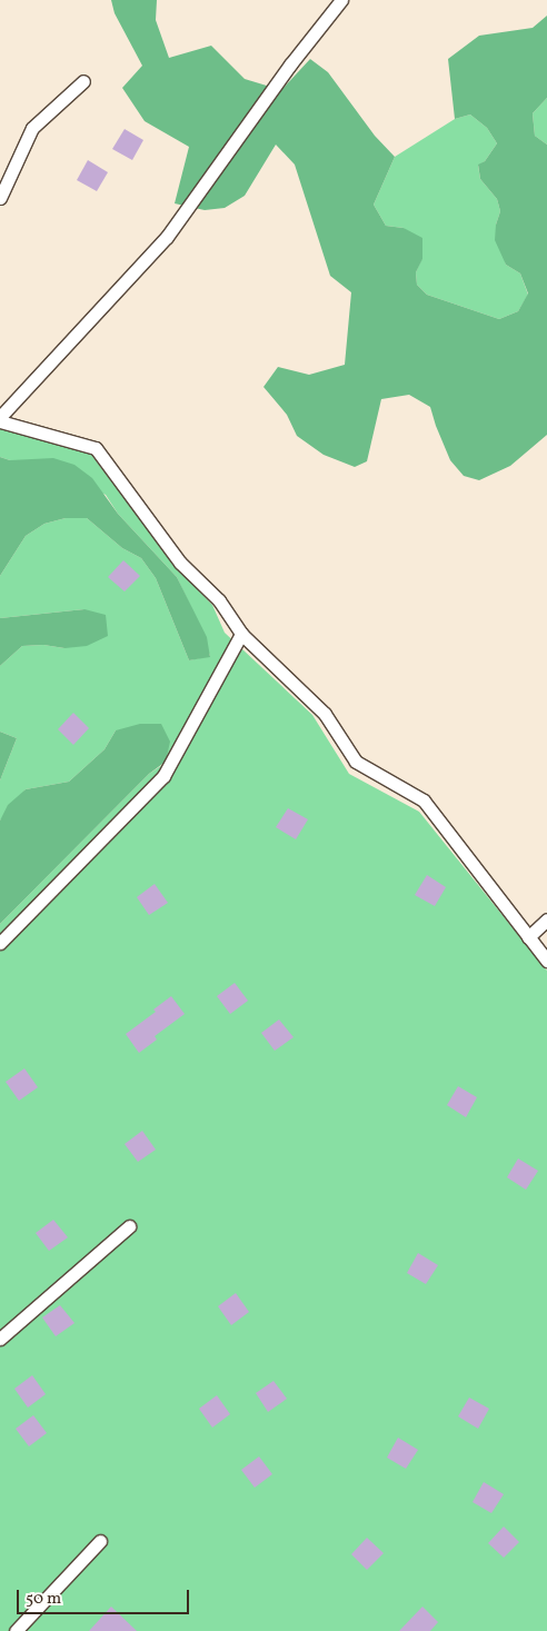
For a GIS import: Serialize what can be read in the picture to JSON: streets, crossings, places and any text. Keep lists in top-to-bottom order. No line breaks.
{"scale_bar":"50 m"}
